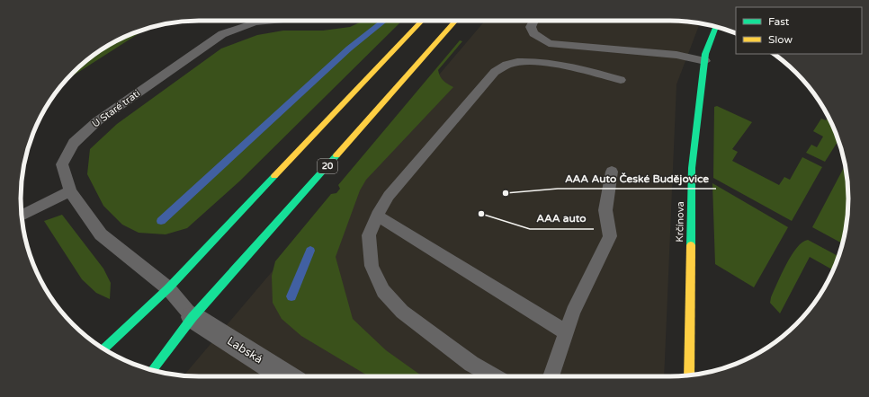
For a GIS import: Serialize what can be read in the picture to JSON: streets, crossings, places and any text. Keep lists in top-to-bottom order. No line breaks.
{"streets":{"main road":["20","Krčínova"],"street":["Labská"],"lane":["U Staré trati"]},"crossings":[["U Staré trati","20"],["U Staré trati","Labská"],["20","Labská"]],"places":["AAA Auto České Budějovice","AAA auto"],"legend":["Fast","Slow"]}
